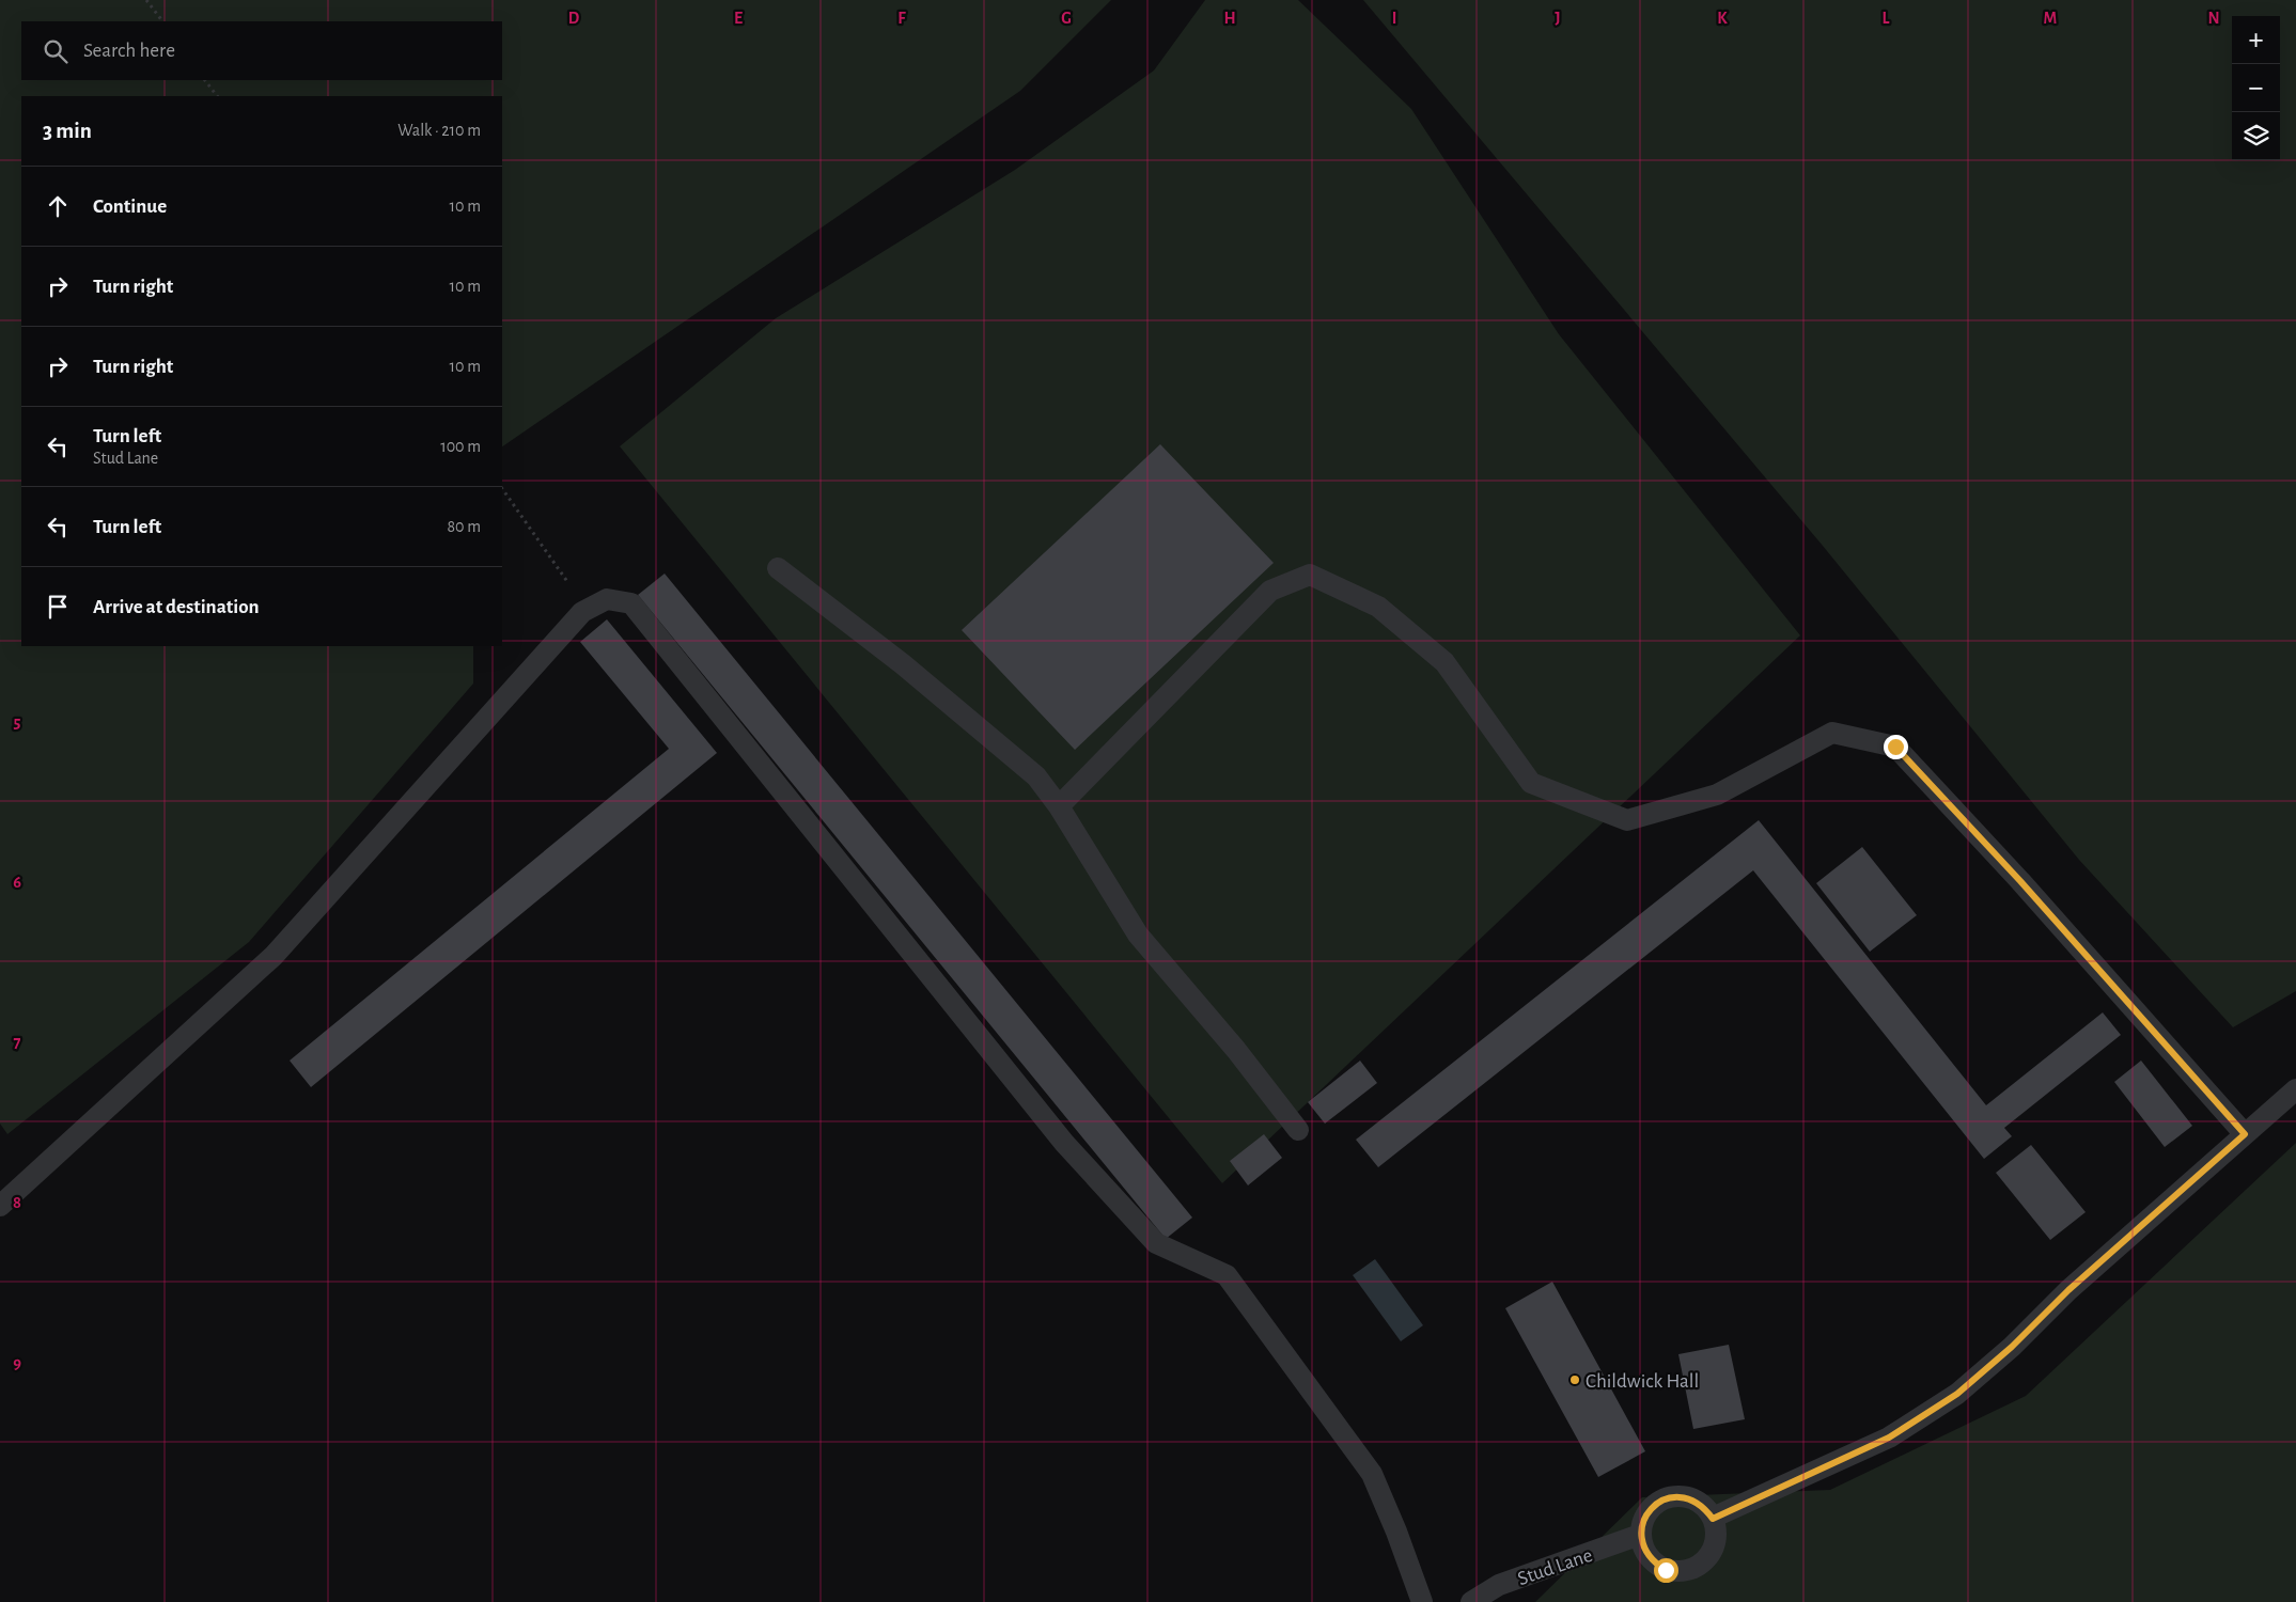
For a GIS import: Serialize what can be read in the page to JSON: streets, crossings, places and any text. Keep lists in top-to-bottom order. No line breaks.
{"streets":{"lane":["Stud Lane"]},"places":["Childwick Hall"],"page":{"map_buttons":["+","−"],"search":"Search here","heading":["3 min","Walk · 210 m"],"list":[["Continue","10 m"],["Turn right","10 m"],["Turn right","10 m"],["Turn left","Stud Lane","100 m"],["Turn left","80 m"],"Arrive at destination"]},"grid":{"columns":["D","E","F","G","H","I","J","K","L","M","N"],"rows":["5","6","7","8","9"]}}
